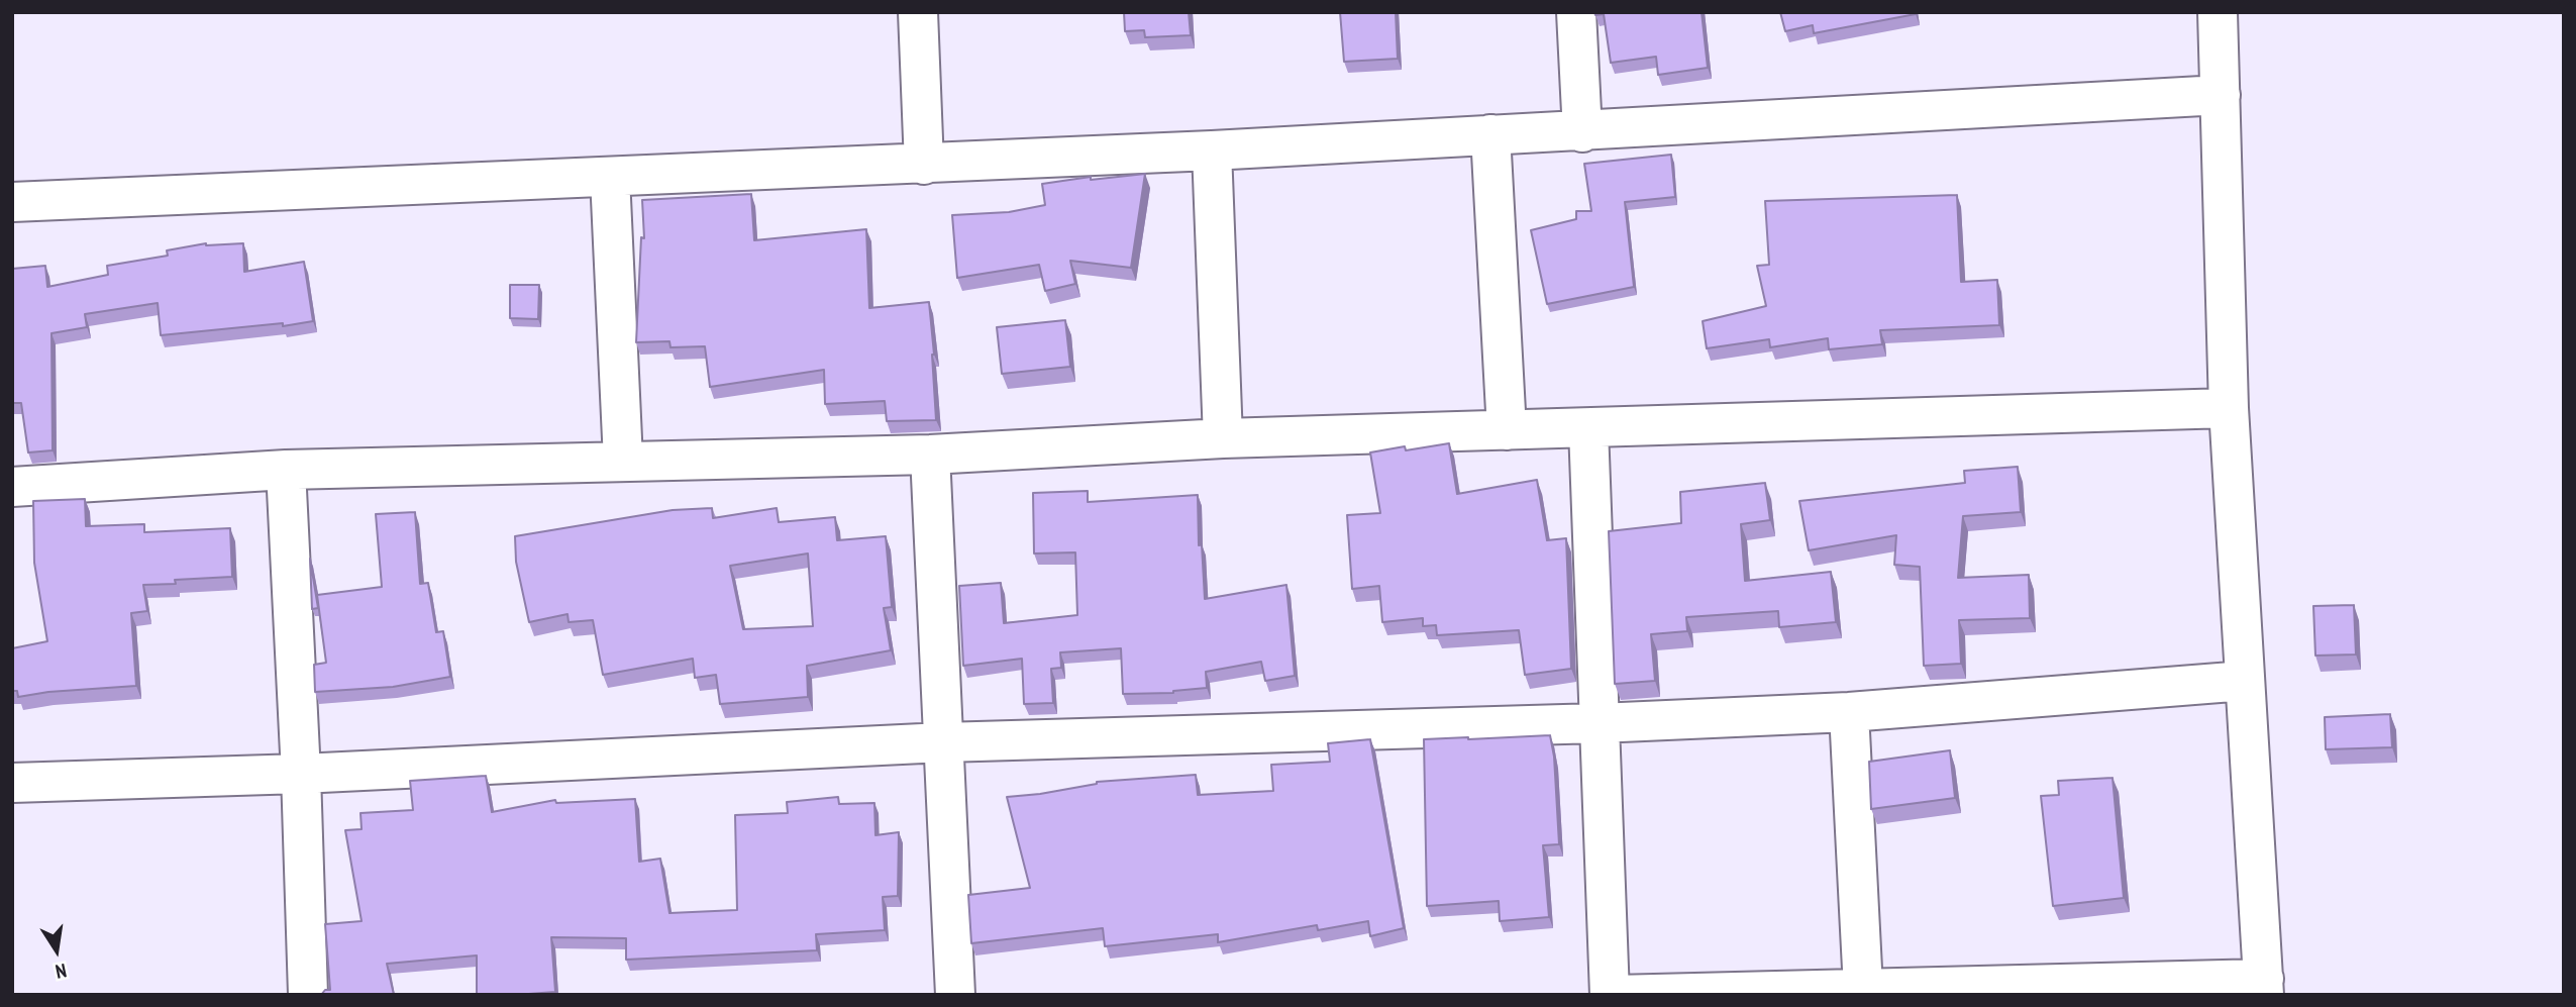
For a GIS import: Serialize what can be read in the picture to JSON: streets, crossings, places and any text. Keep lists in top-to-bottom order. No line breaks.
{"north":"bottom"}
